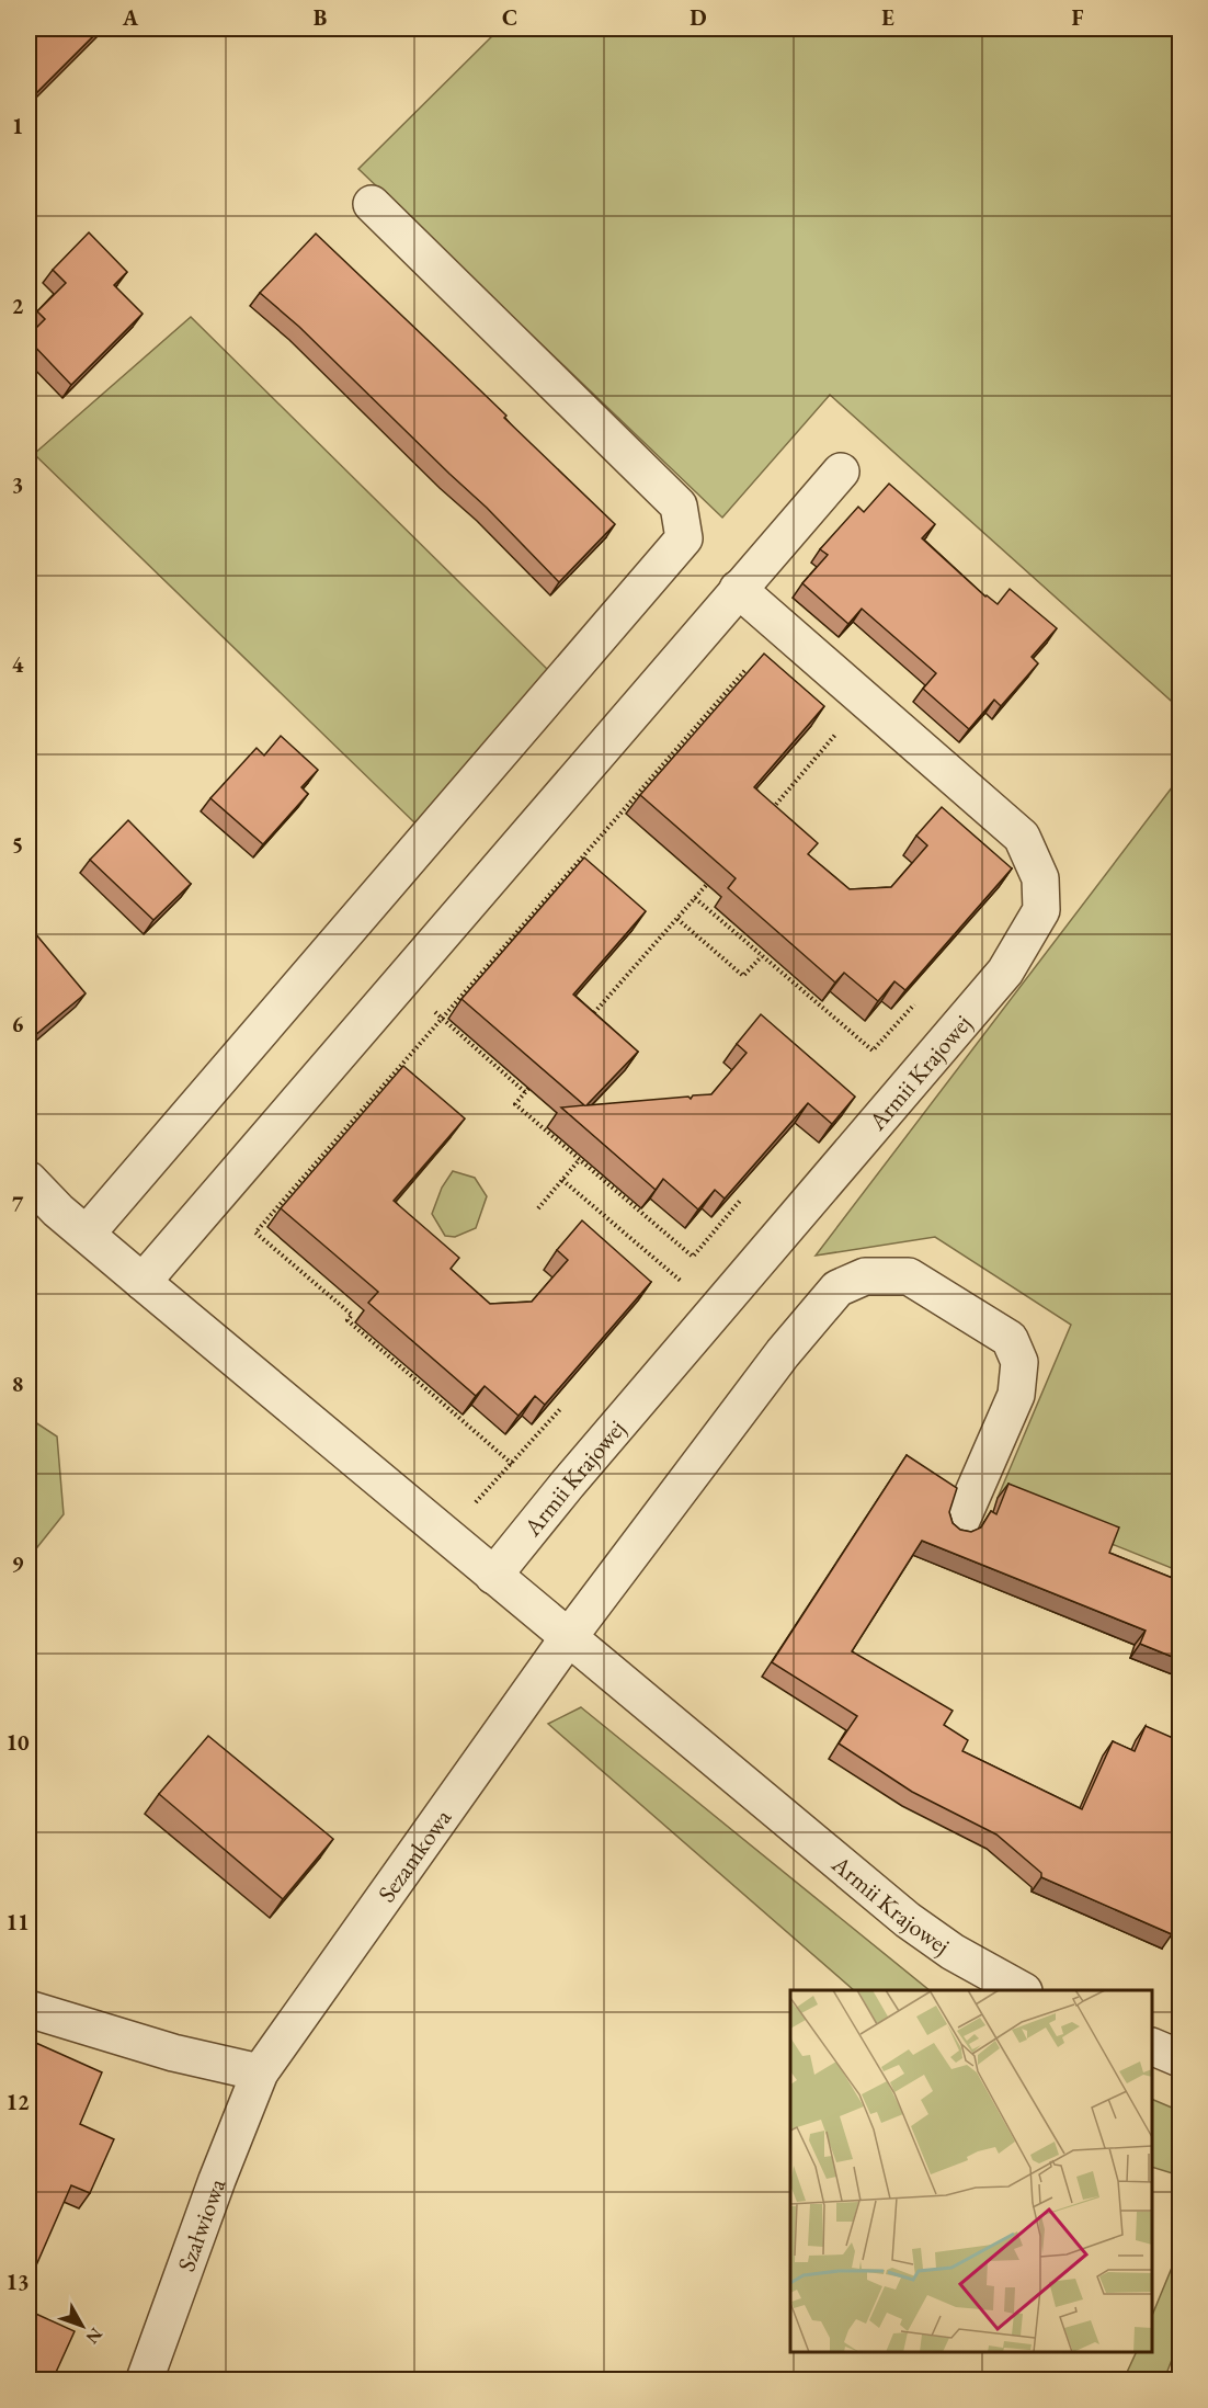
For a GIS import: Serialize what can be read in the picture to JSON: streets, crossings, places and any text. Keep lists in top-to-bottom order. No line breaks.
{"streets":{"street":["Armii Krajowej","Sezamkowa","Szałwiowa"]},"crossings":[["Armii Krajowej","Sezamkowa"],["Sezamkowa","Szałwiowa"]],"north":"bottom right","grid":{"columns":["A","B","C","D","E","F"],"rows":["1","2","3","4","5","6","7","8","9","10","11","12","13"]}}
